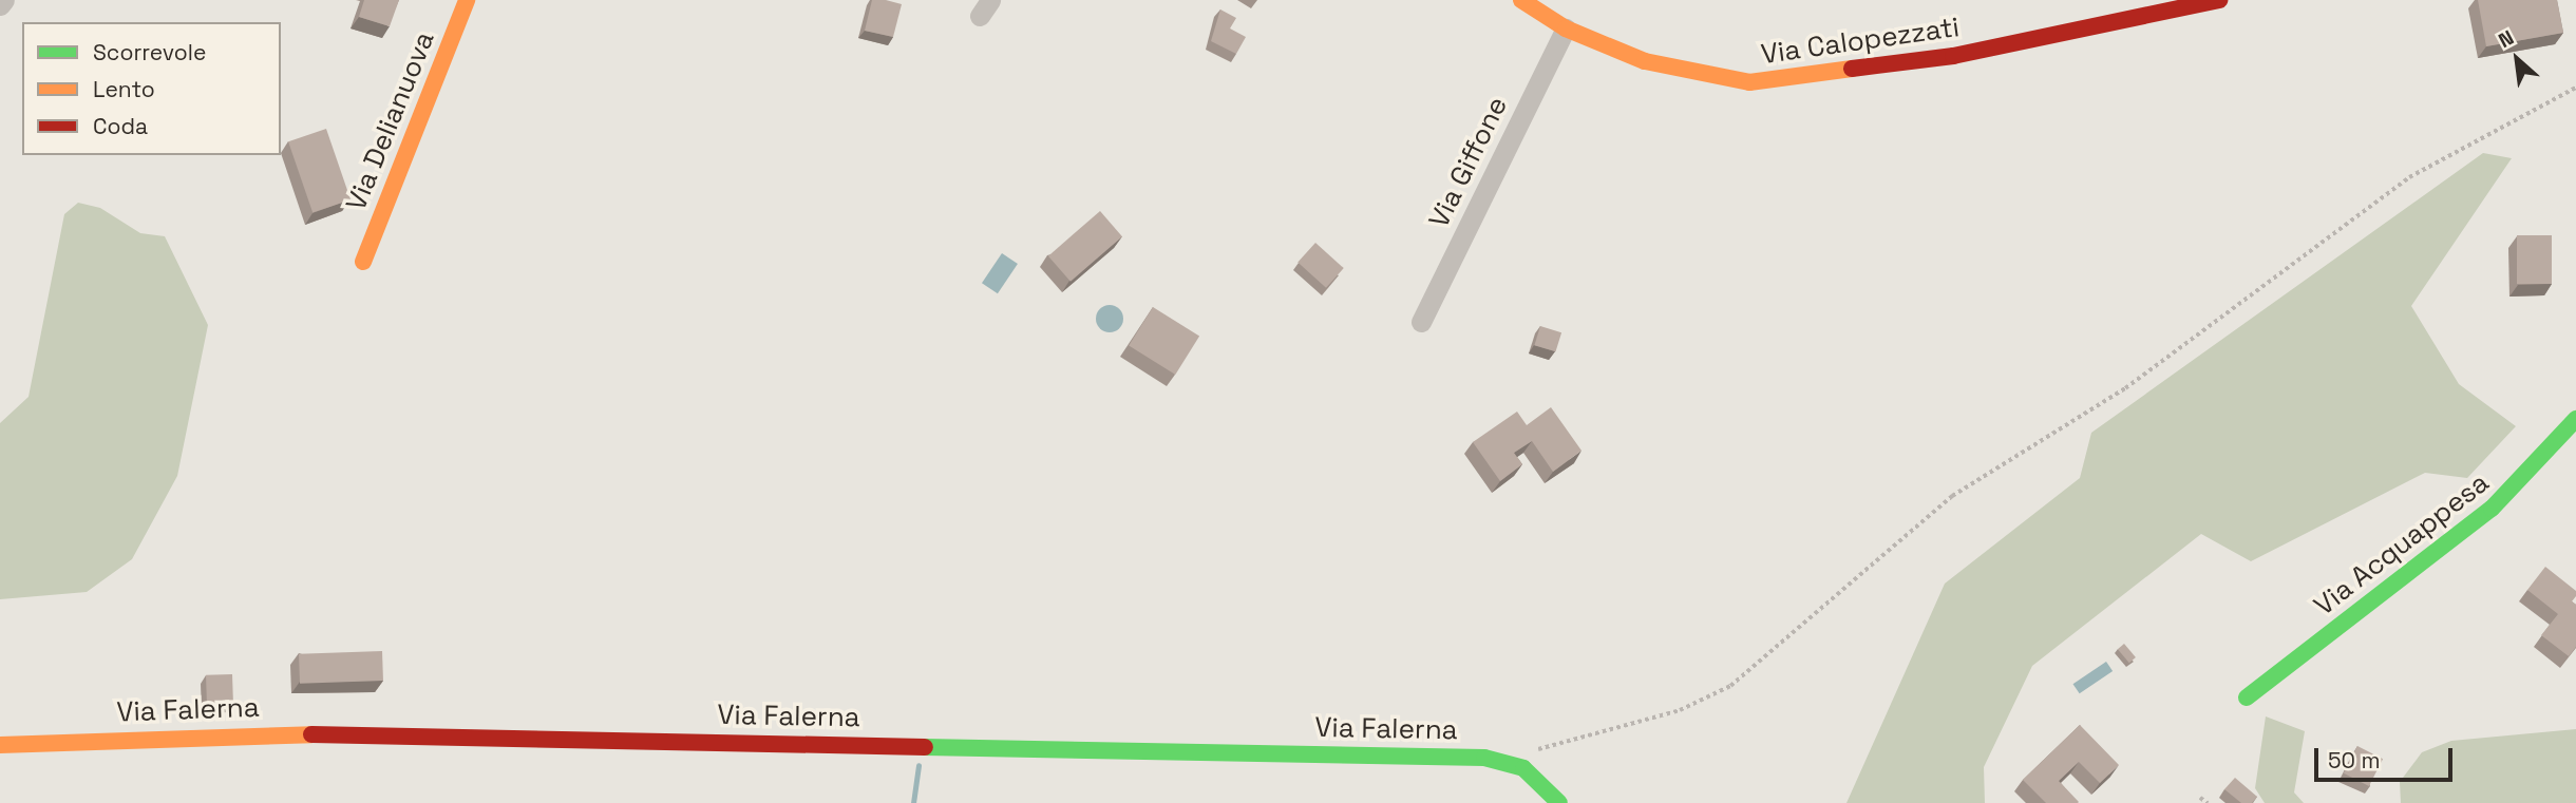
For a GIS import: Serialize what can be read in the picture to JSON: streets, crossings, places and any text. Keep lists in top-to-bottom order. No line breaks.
{"streets":{"street":["Via Calopezzati","Via Delianuova","Via Giffone","Via Acquappesa","Via Falerna"]},"crossings":[["Via Calopezzati","Via Giffone"]],"legend":["Scorrevole","Lento","Coda"],"scale_bar":"50 m","north":"top left"}
